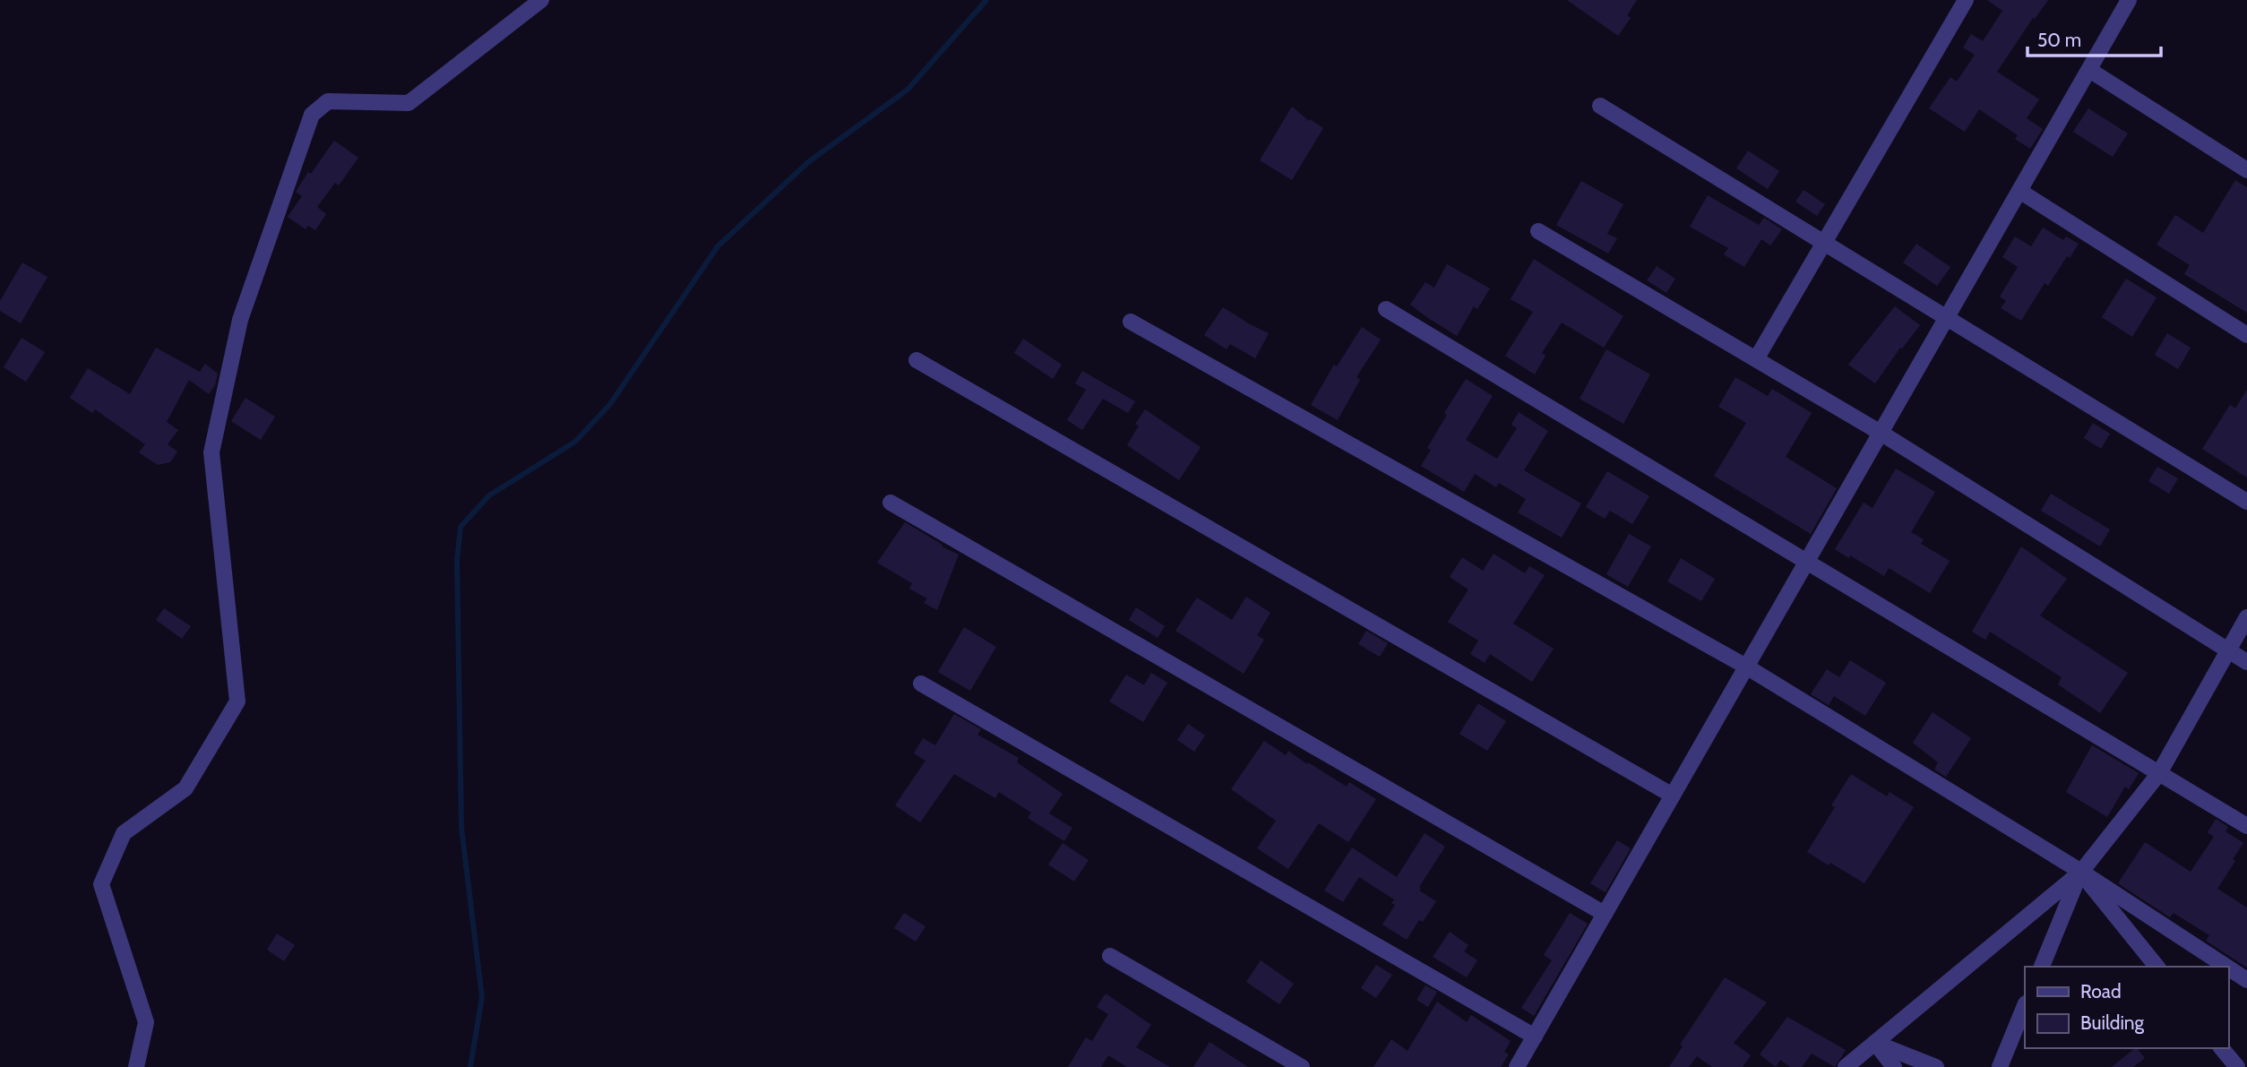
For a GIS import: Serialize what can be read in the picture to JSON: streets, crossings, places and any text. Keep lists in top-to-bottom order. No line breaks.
{"legend":["Road","Building"],"scale_bar":"50 m"}
